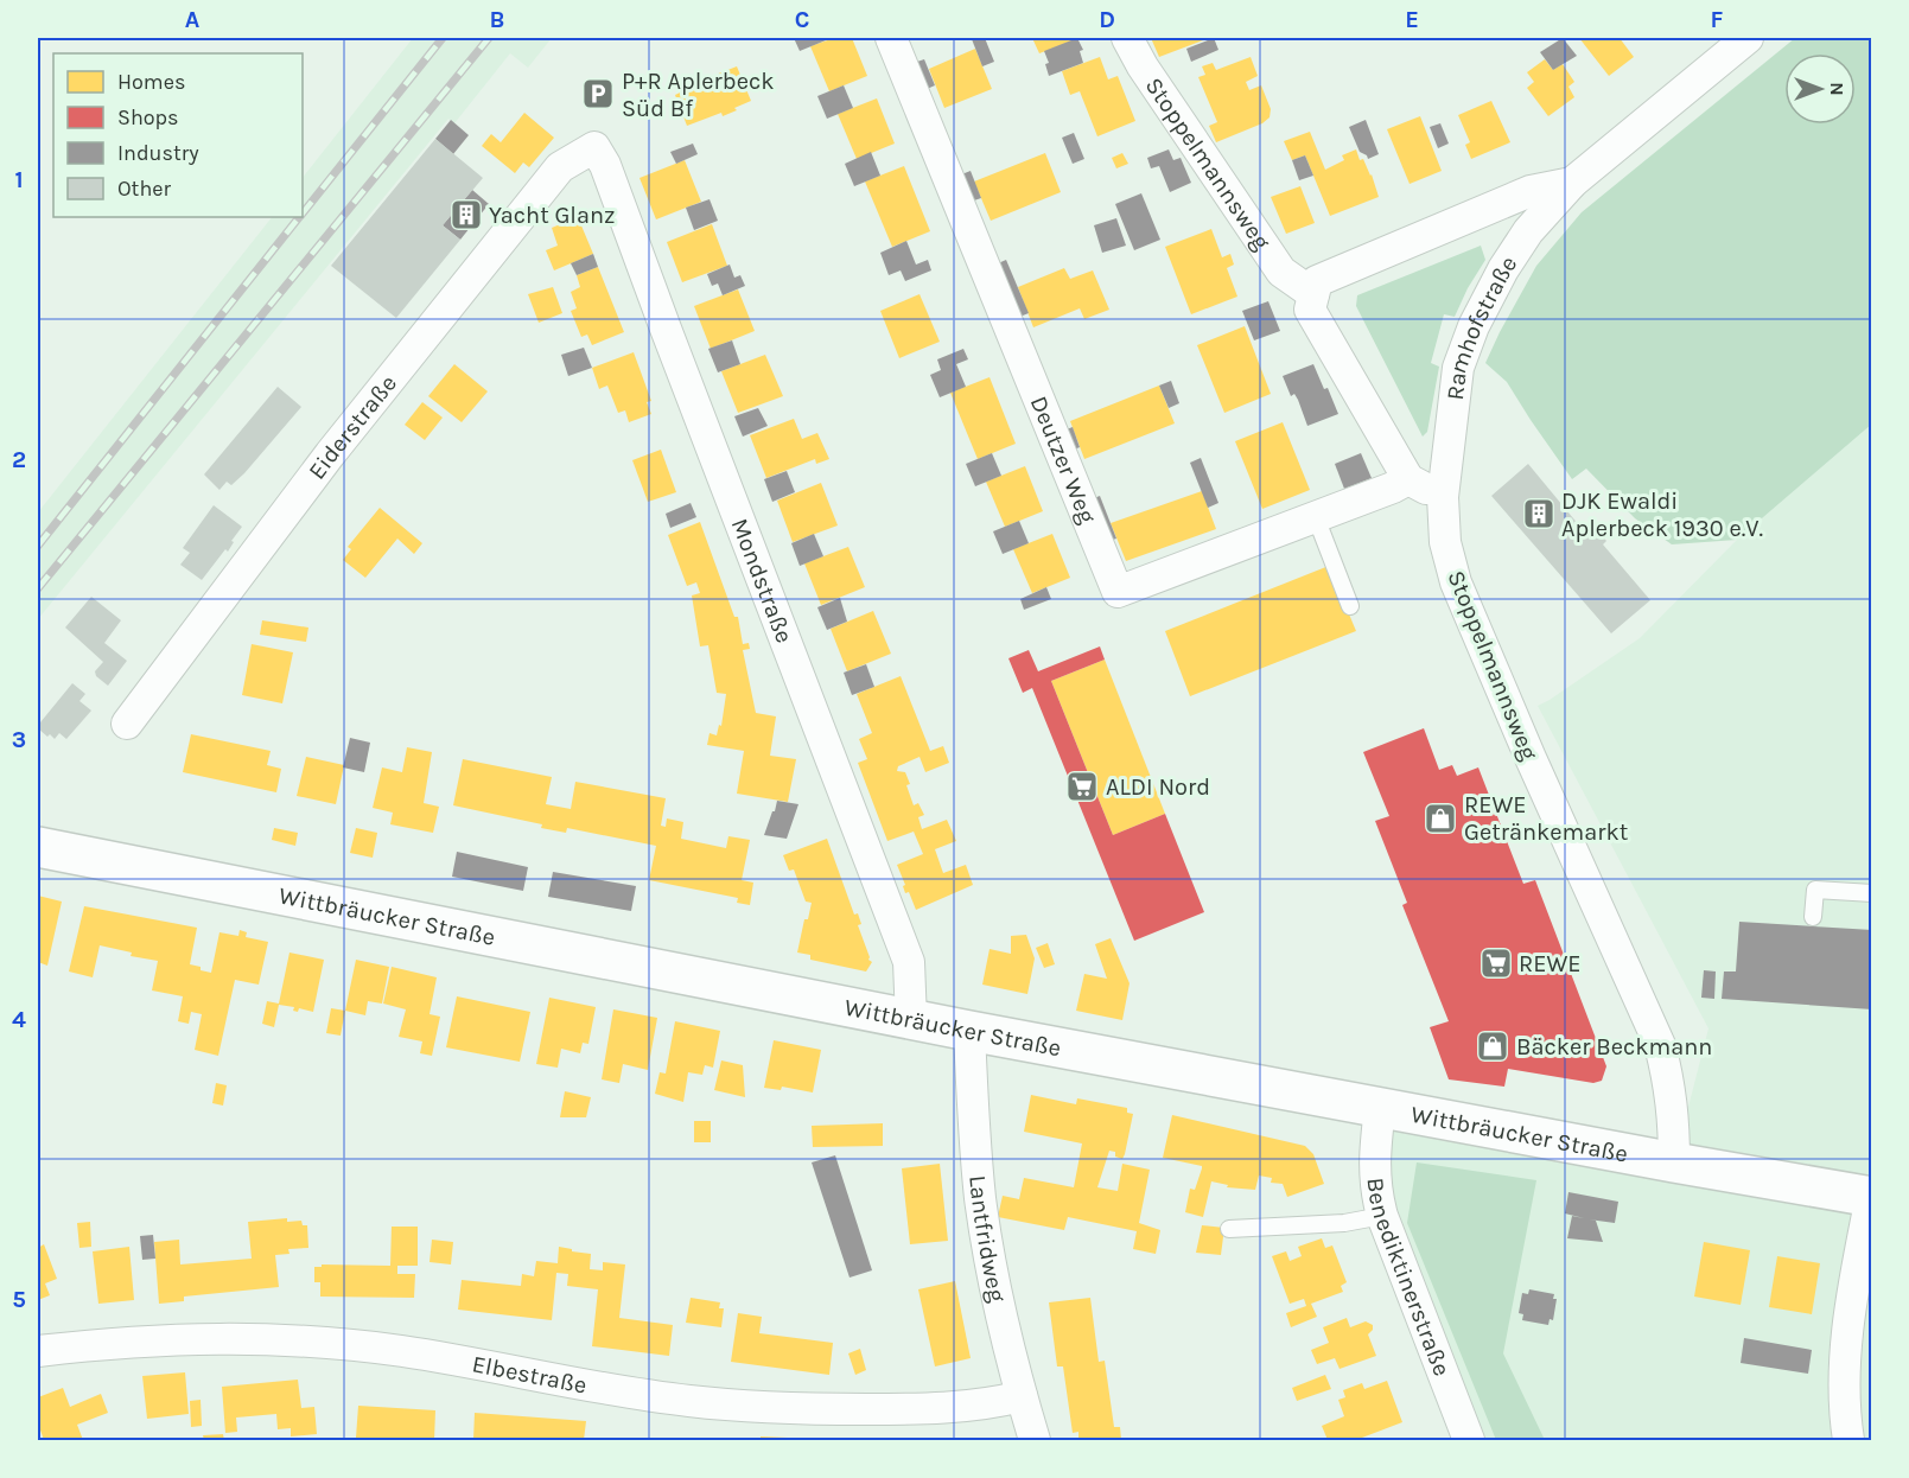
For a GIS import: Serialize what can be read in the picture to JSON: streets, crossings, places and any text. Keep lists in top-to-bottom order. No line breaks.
{"streets":{"main road":["Wittbräucker Straße"],"street":["Stoppelmannsweg","Ramhofstraße","Eiderstraße","Deutzer Weg","Mondstraße","Lantfridweg","Benediktinerstraße","Elbestraße"]},"crossings":[["Stoppelmannsweg","Ramhofstraße"],["Stoppelmannsweg","Wittbräucker Straße"],["Eiderstraße","Mondstraße"],["Mondstraße","Wittbräucker Straße"],["Wittbräucker Straße","Lantfridweg"],["Wittbräucker Straße","Benediktinerstraße"],["Lantfridweg","Elbestraße"]],"places":{"parking":["P+R Aplerbeck Süd Bf"],"building":["Yacht Glanz","DJK Ewaldi Aplerbeck 1930 e.V."],"supermarket":["ALDI Nord","REWE"],"shop":["REWE Getränkemarkt","Bäcker Beckmann"]},"legend":["Homes","Shops","Industry","Other"],"north":"right","grid":{"columns":["A","B","C","D","E","F"],"rows":["1","2","3","4","5"]}}
